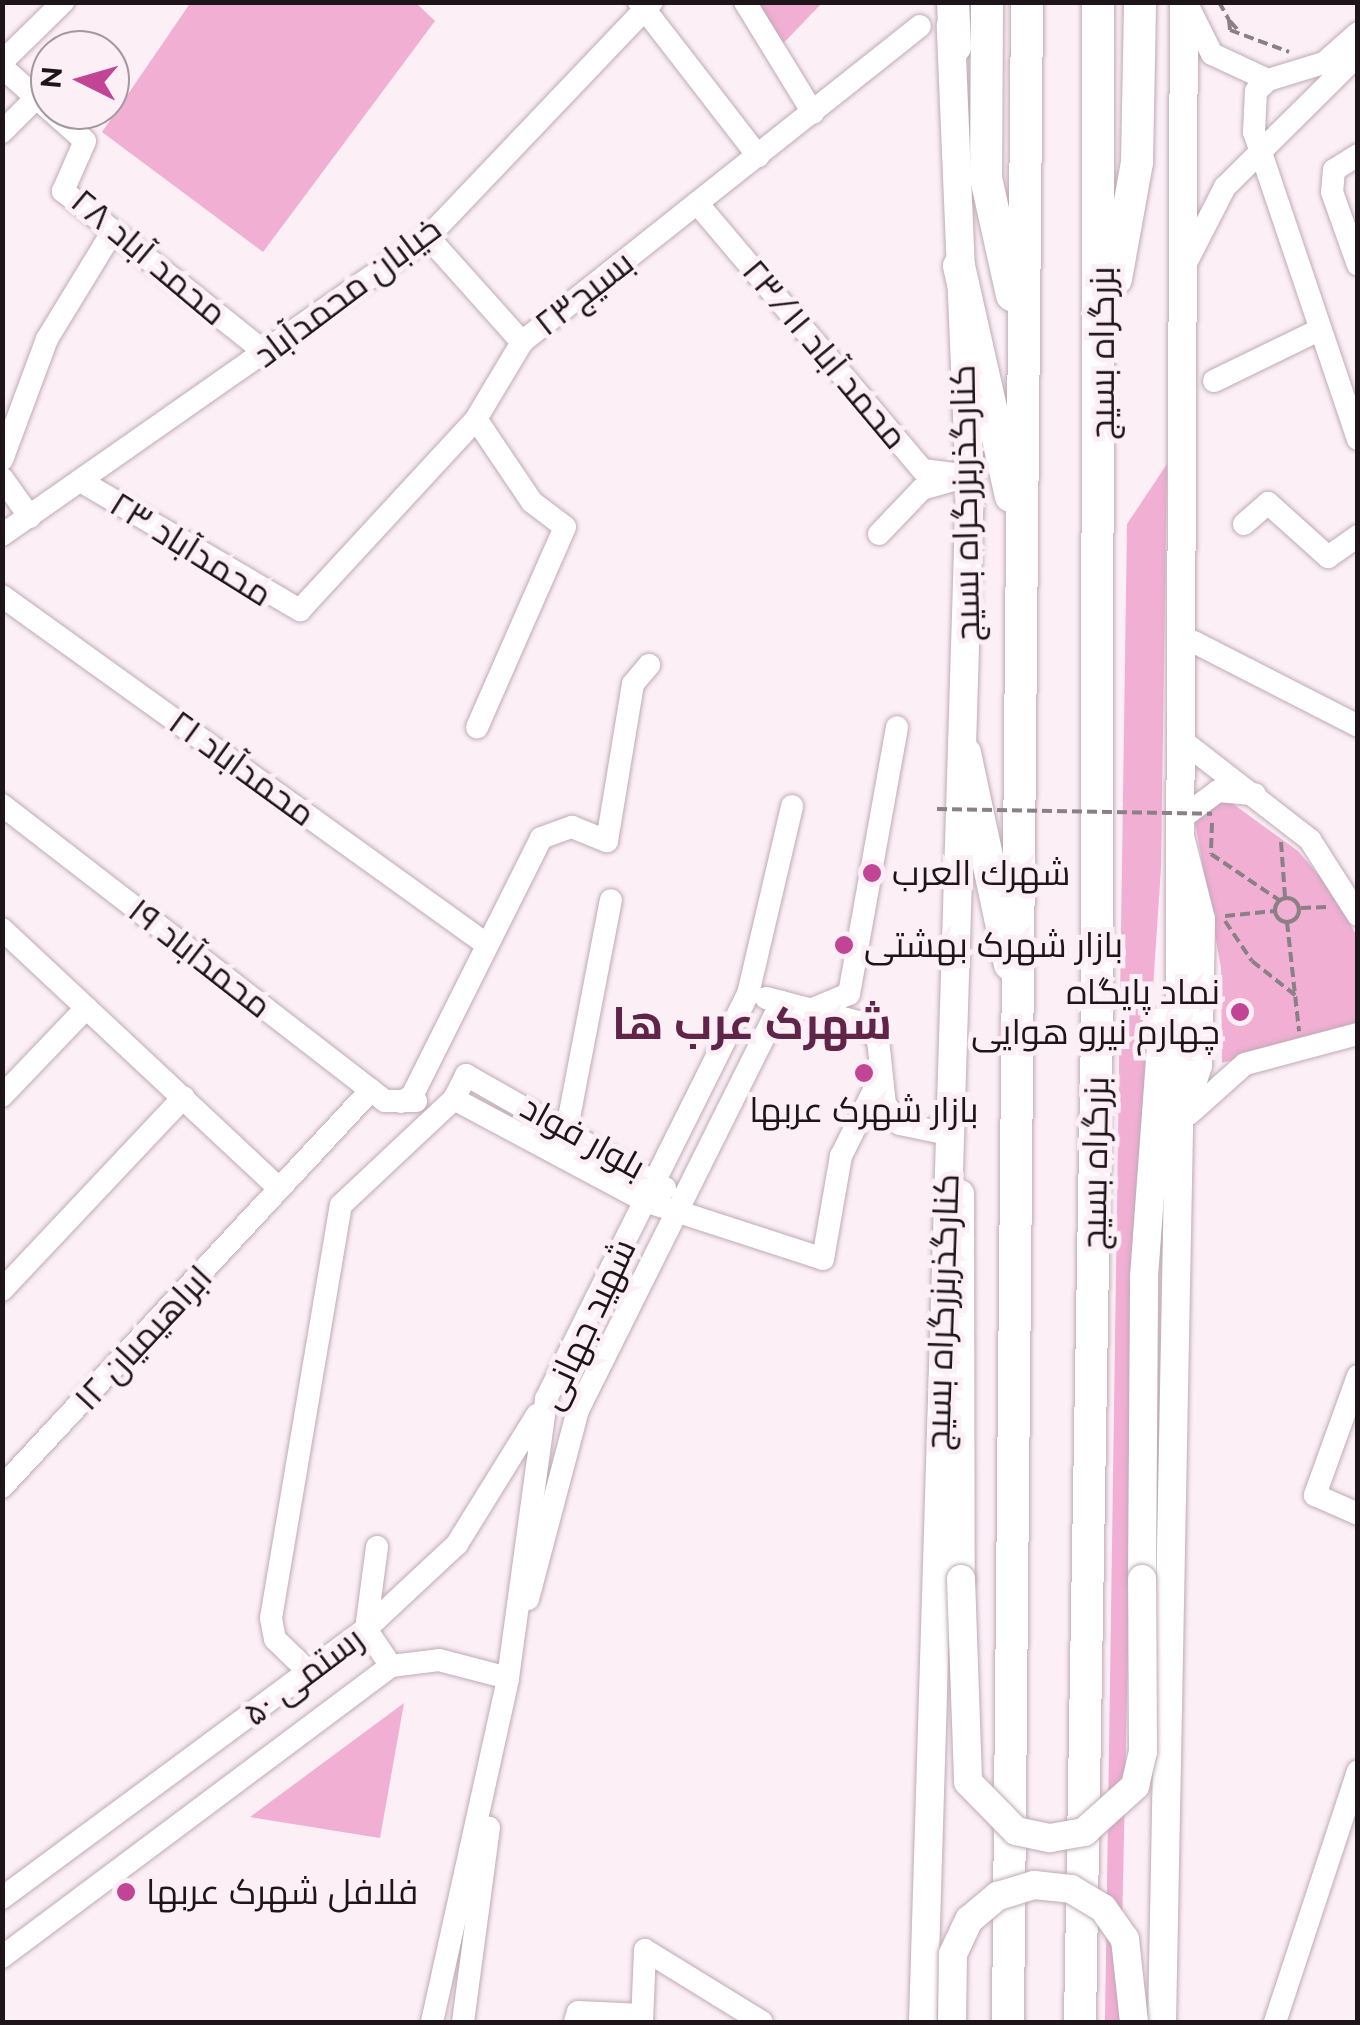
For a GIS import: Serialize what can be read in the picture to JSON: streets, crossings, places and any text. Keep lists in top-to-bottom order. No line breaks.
{"streets":{"highway":["بزرگراه بسیج"],"main road":["کنارگذربزرگراه بسیج"],"street":["محمد آباد ۲۸","خیابان محمدآباد","بسیج۲۳","محمد آباد ۲۳/۱۱","محمدآباد ۲۳","محمدآباد ۲۱","محمدآباد ۱۹","بلوار فواد","شهید جهانی","ابراهیمیان ۱۲","رستمی ۵۰"]},"crossings":[["محمد آباد ۲۸","خیابان محمدآباد"],["خیابان محمدآباد","محمدآباد ۲۳"],["بسیج۲۳","محمد آباد ۲۳/۱۱"],["بسیج۲۳","محمدآباد ۲۳"],["محمد آباد ۲۳/۱۱","کنارگذربزرگراه بسیج"],["محمدآباد ۱۹","ابراهیمیان ۱۲"],["بلوار فواد","شهید جهانی"],["شهید جهانی","رستمی ۵۰"]],"districts":["شهرک عرب ها"],"places":["شهرك العرب","بازار شهرک بهشتی","نماد پایگاه چهارم نیرو هوایی","بازار شهرک عربها","فلافل شهرک عربها"],"north":"left"}
